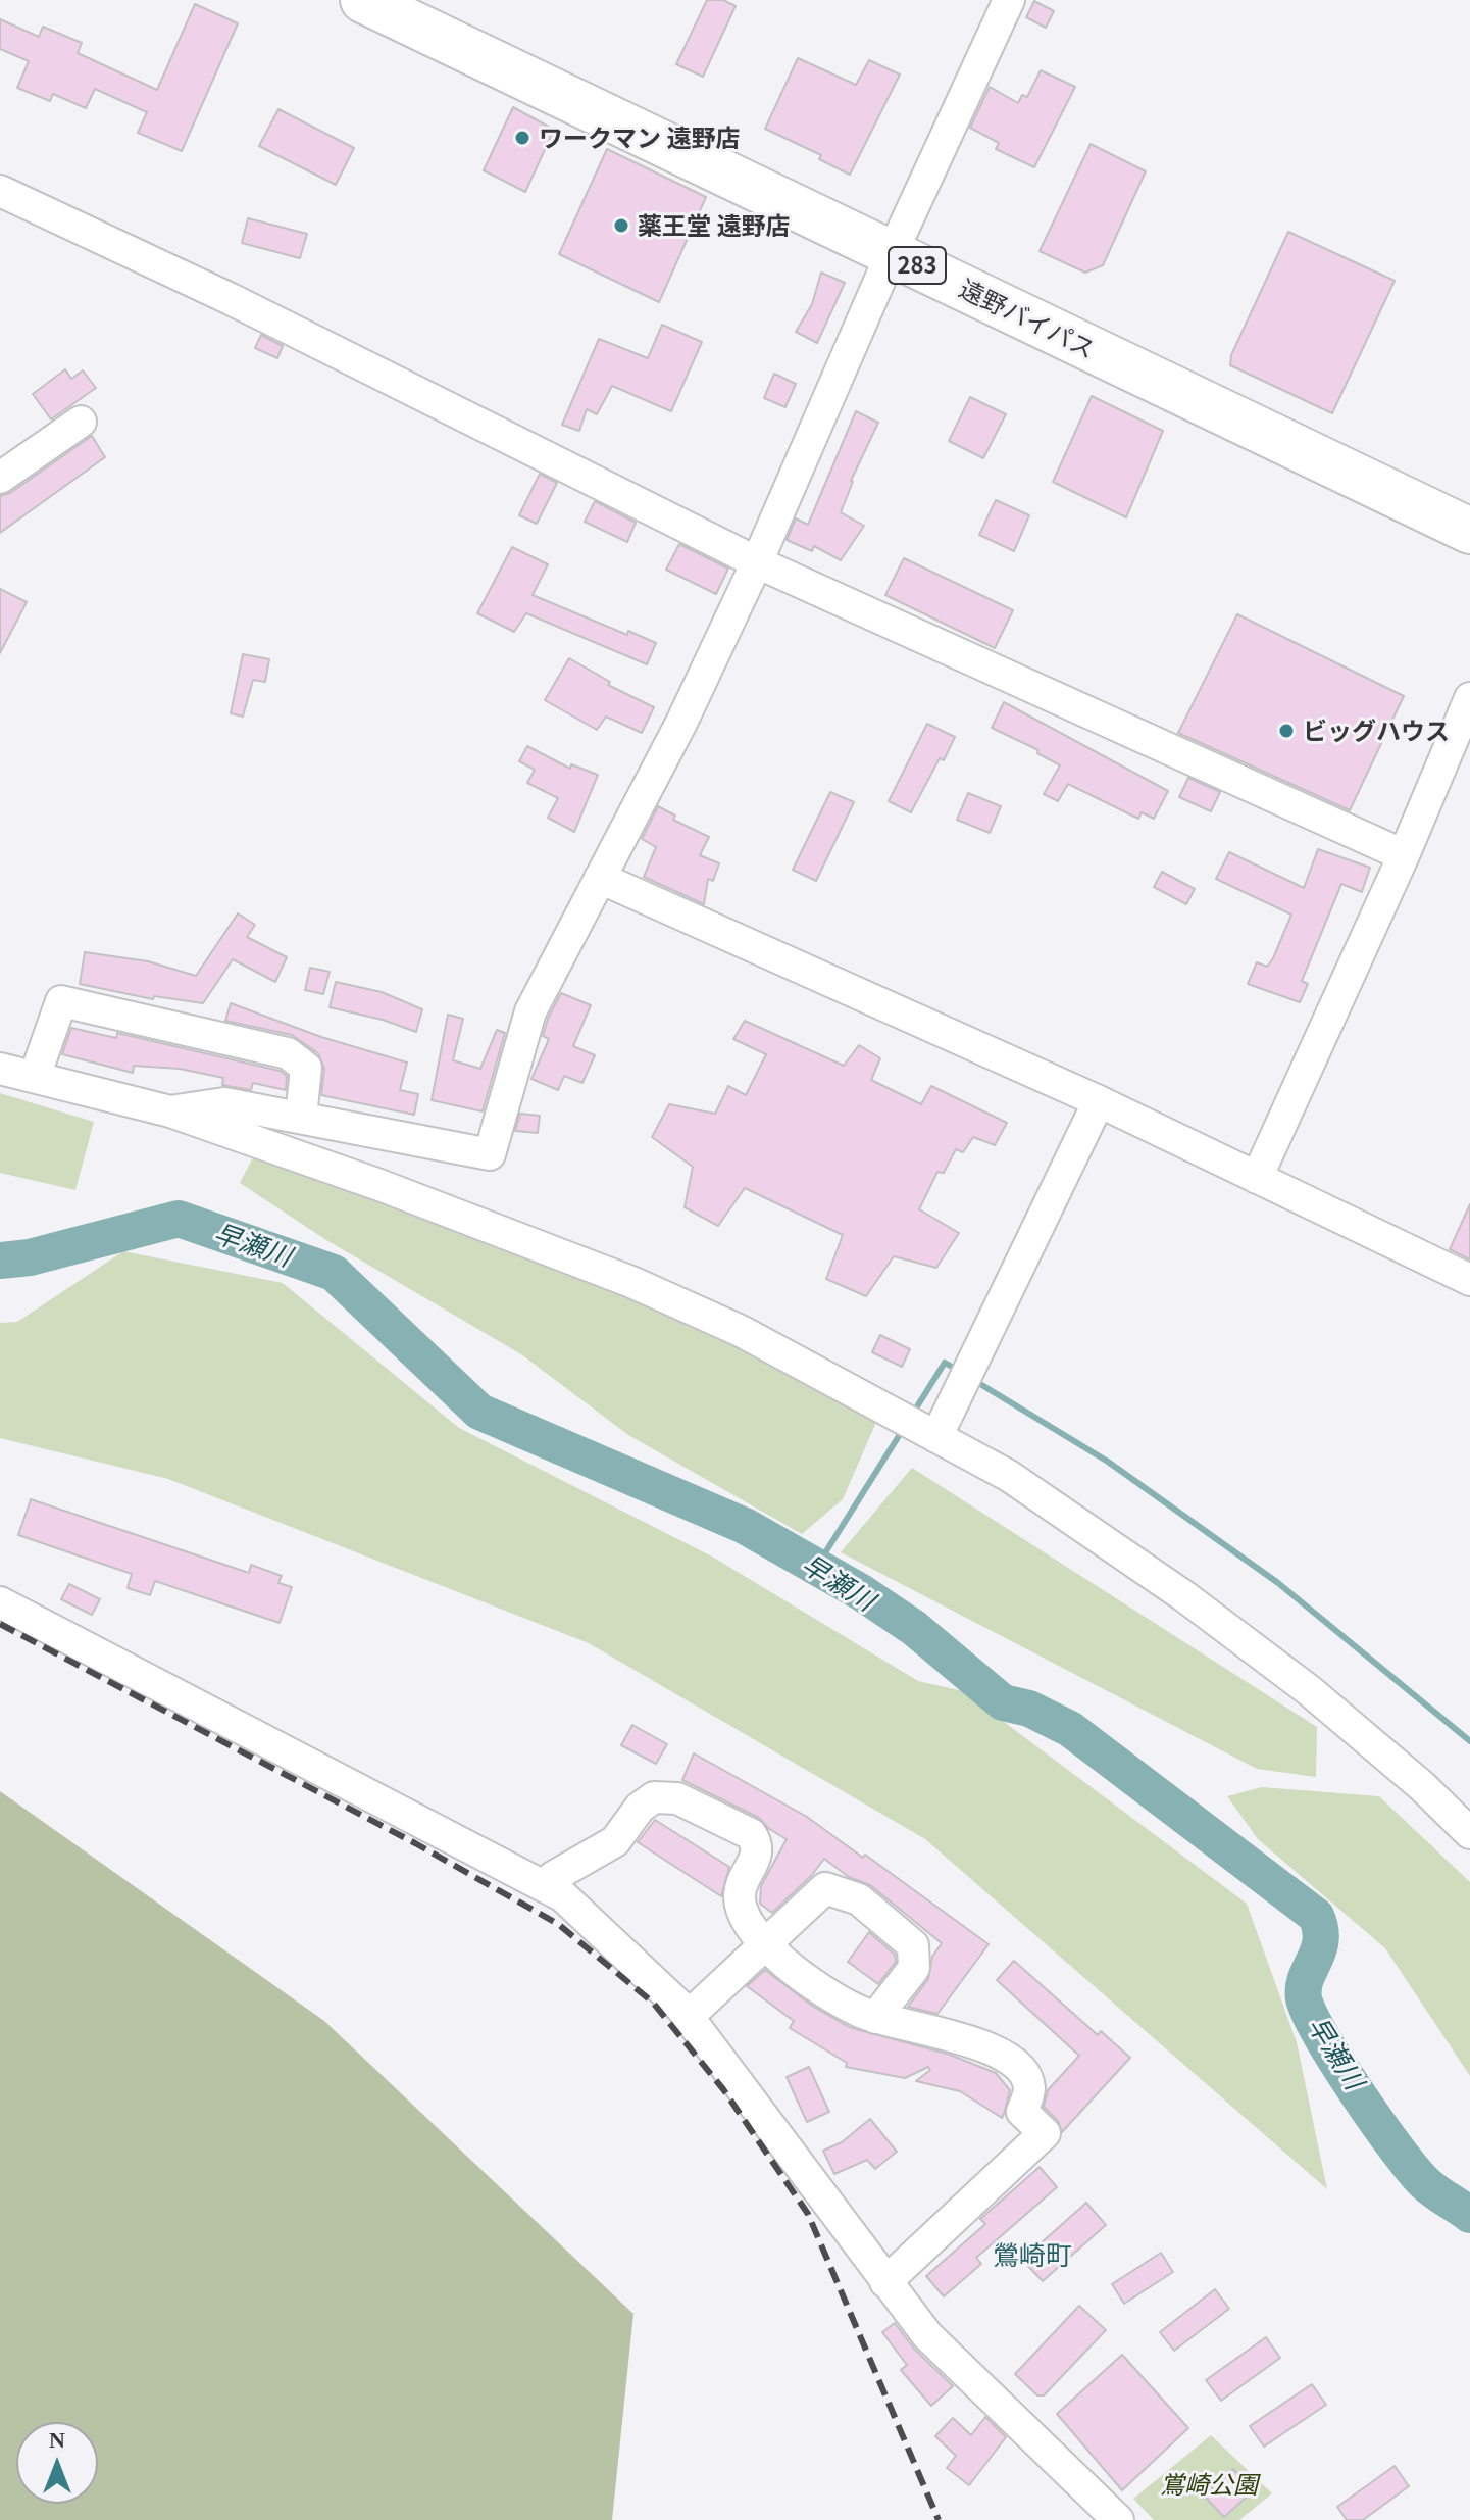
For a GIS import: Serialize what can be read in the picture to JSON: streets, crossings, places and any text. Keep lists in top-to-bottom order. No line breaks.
{"streets":{"highway":["283","遠野バイパス"]},"districts":["鶯崎町"],"water":["早瀬川"],"parks":["鴬崎公園"],"places":["ワークマン 遠野店","薬王堂 遠野店","ビッグハウス"],"north":"top"}
